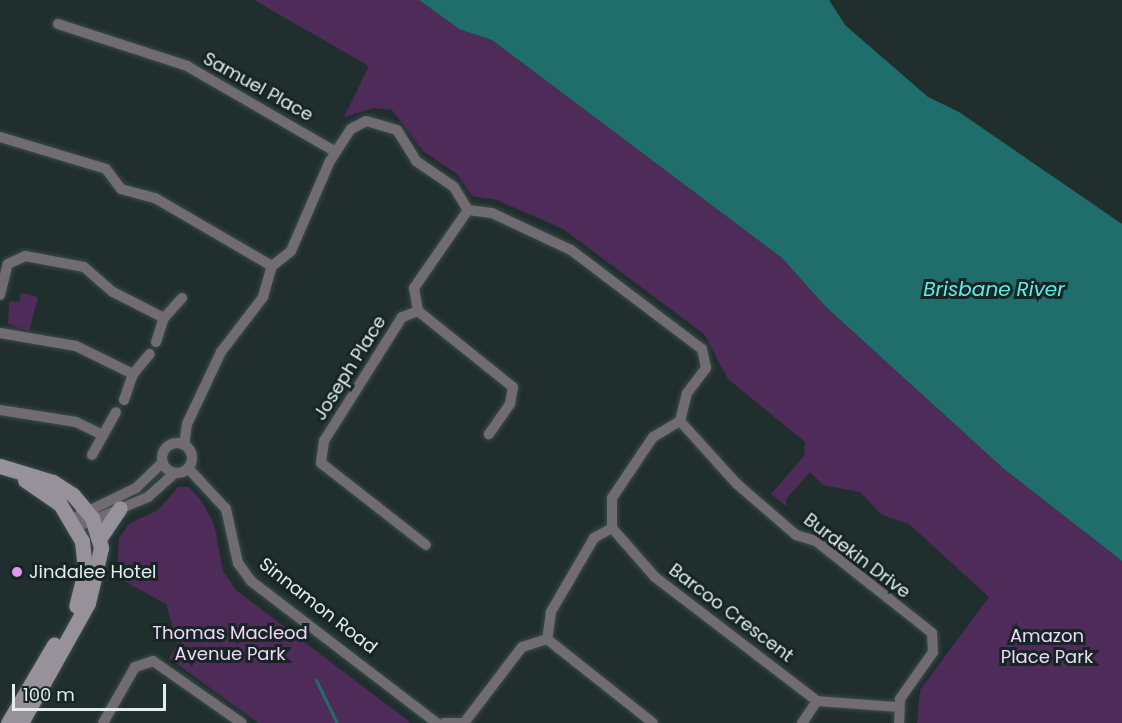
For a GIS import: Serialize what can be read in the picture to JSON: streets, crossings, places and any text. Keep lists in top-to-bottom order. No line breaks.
{"streets":{"street":["Samuel Place","Joseph Place","Burdekin Drive","Sinnamon Road","Barcoo Crescent"]},"water":["Brisbane River"],"parks":["Thomas Macleod Avenue Park","Amazon Place Park"],"places":["Jindalee Hotel"],"scale_bar":"100 m"}
